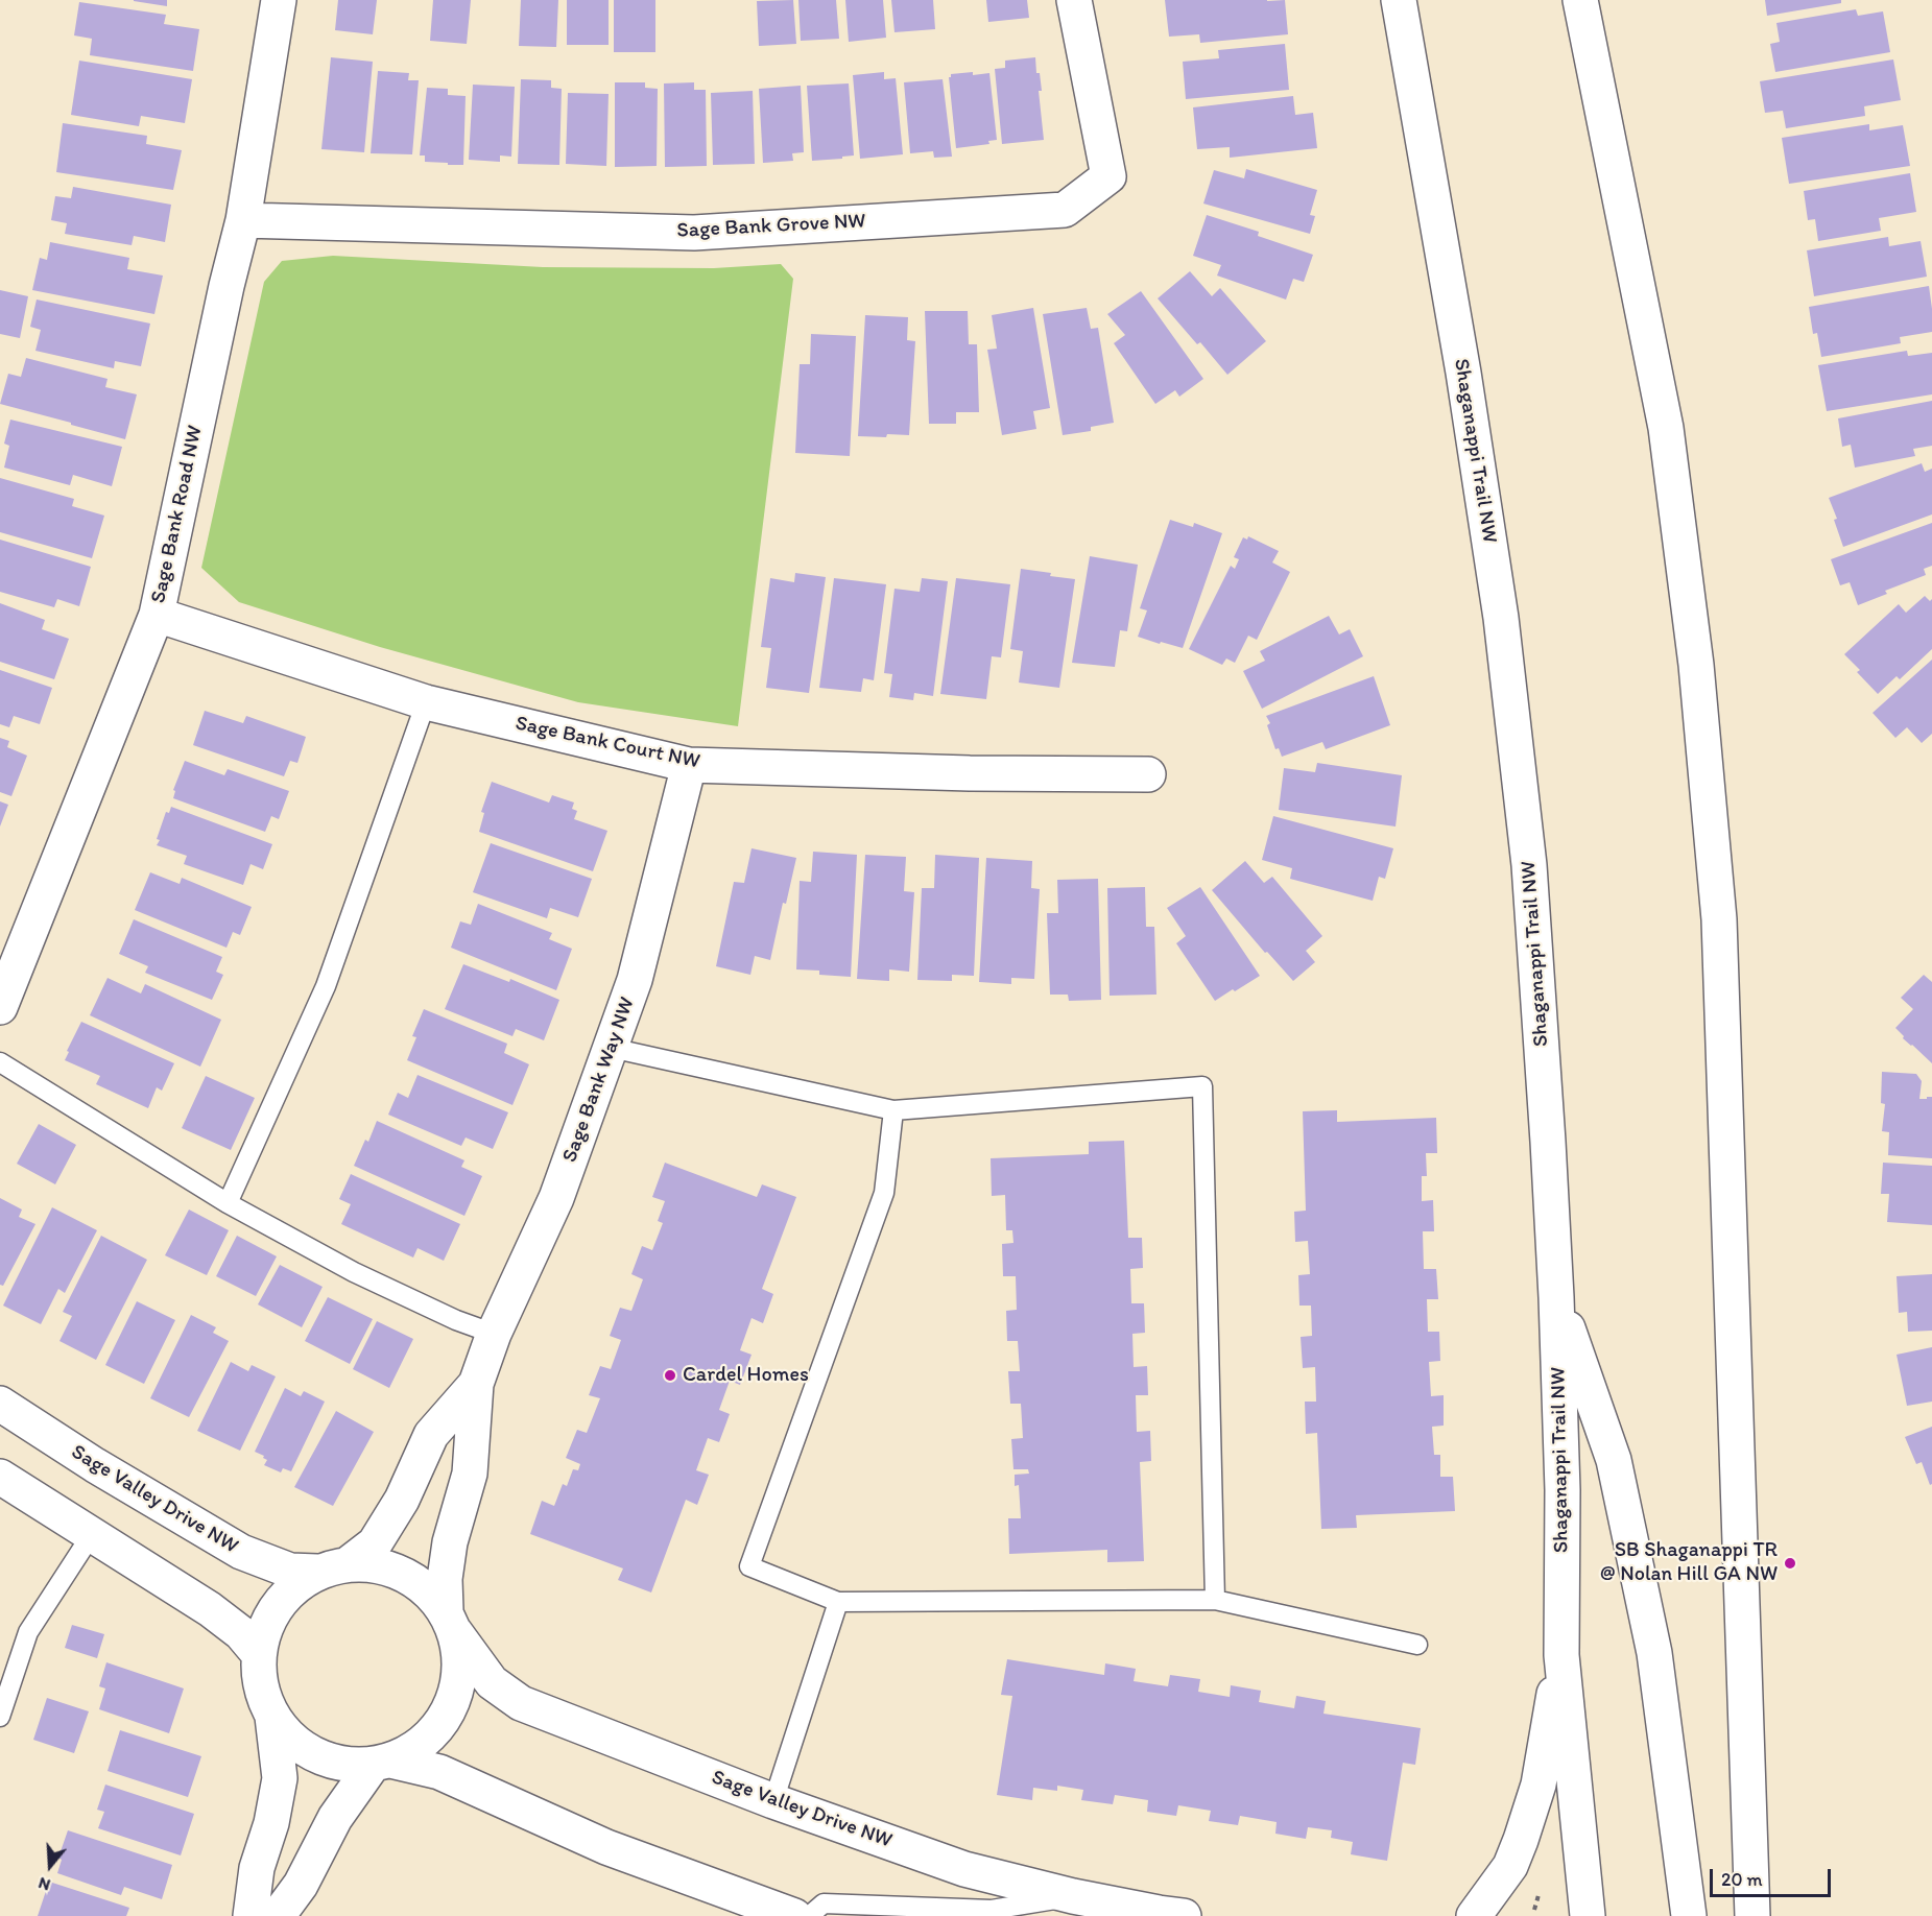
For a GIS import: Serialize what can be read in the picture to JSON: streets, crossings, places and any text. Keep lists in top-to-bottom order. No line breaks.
{"streets":{"street":["Sage Bank Grove NW","Shaganappi Trail NW","Sage Bank Road NW","Sage Bank Court NW","Sage Bank Way NW","Sage Valley Drive NW"]},"crossings":[["Sage Bank Grove NW","Sage Bank Road NW"],["Sage Bank Road NW","Sage Bank Court NW"],["Sage Bank Court NW","Sage Bank Way NW"],["Sage Bank Way NW","Sage Valley Drive NW"]],"places":["Cardel Homes","SB Shaganappi TR @ Nolan Hill GA NW"],"scale_bar":"20 m","north":"bottom"}
